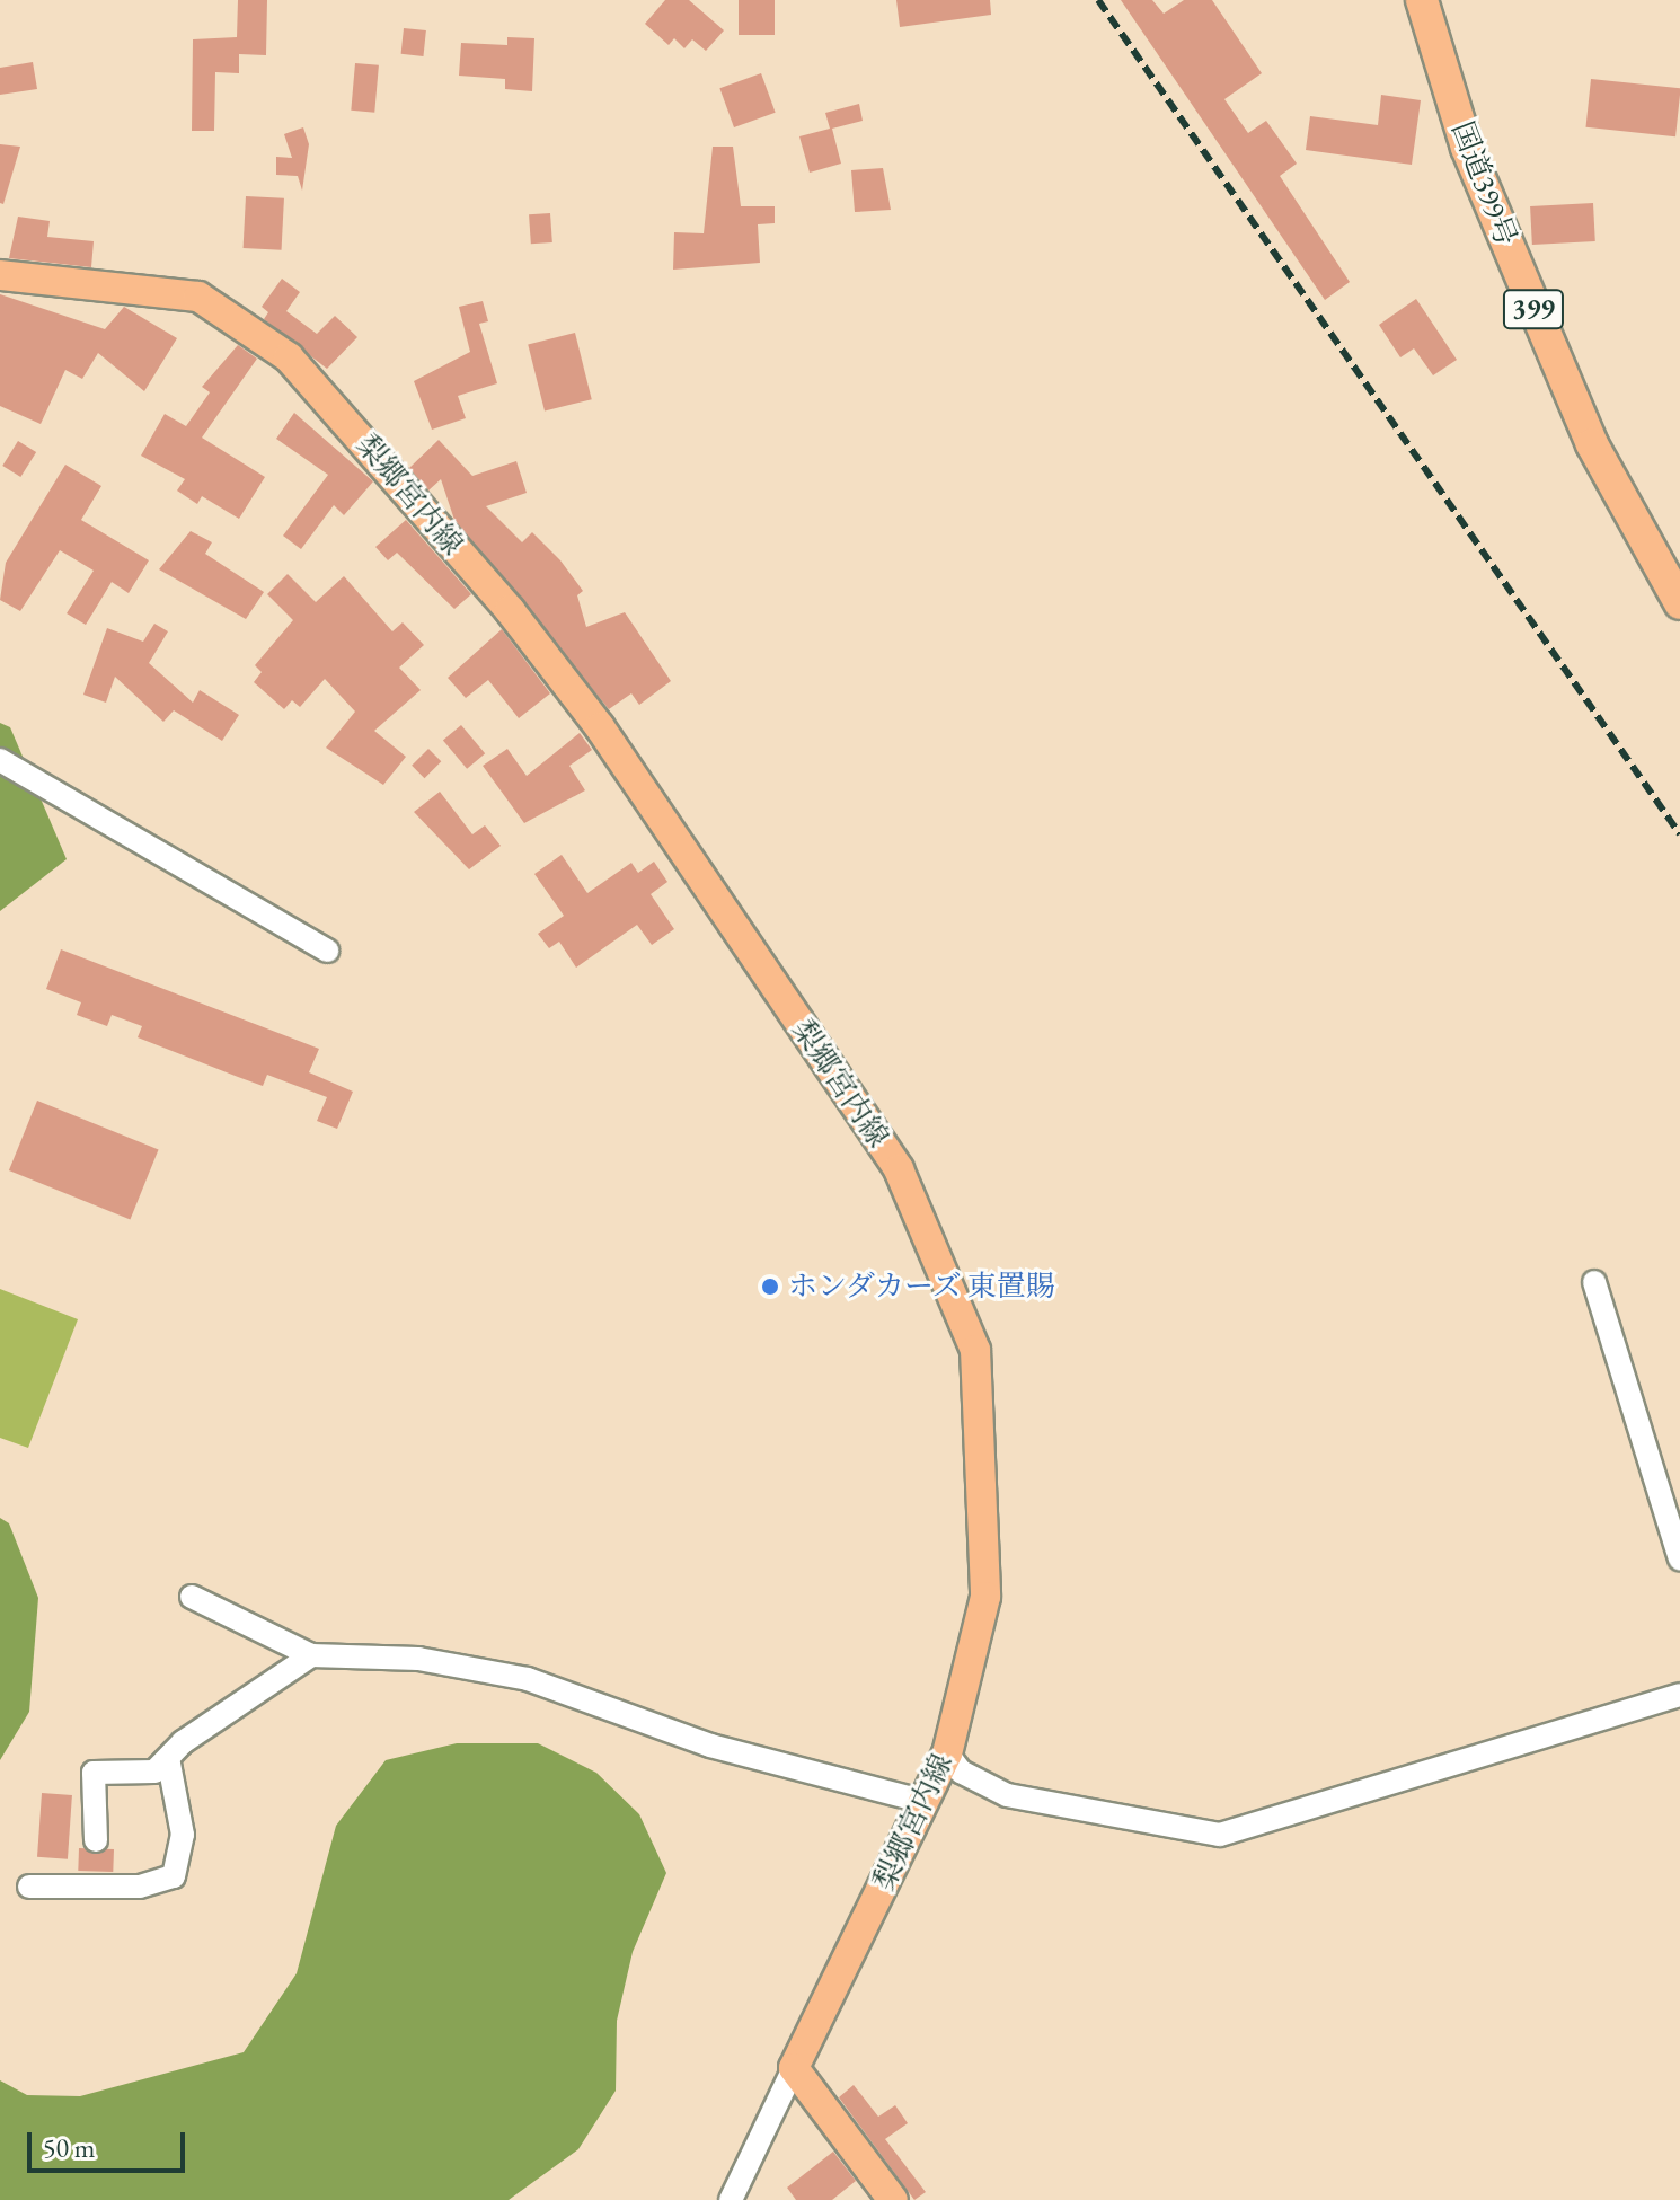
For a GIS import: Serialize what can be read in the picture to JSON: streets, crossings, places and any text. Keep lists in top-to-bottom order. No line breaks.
{"streets":{"highway":["国道399号","399"],"main road":["梨郷宮内線"]},"places":["ホンダカーズ 東置賜"],"scale_bar":"50 m"}
